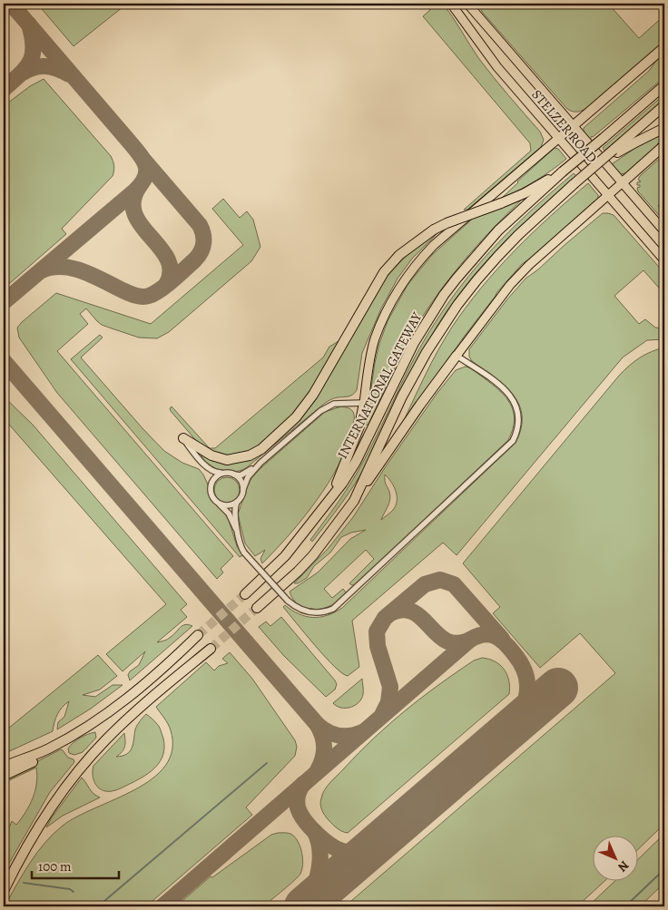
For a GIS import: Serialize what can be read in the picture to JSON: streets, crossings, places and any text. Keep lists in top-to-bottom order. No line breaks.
{"streets":{"highway":["INTERNATIONAL GATEWAY"],"main road":["STELZER ROAD"]},"scale_bar":"100 m","north":"bottom right"}
